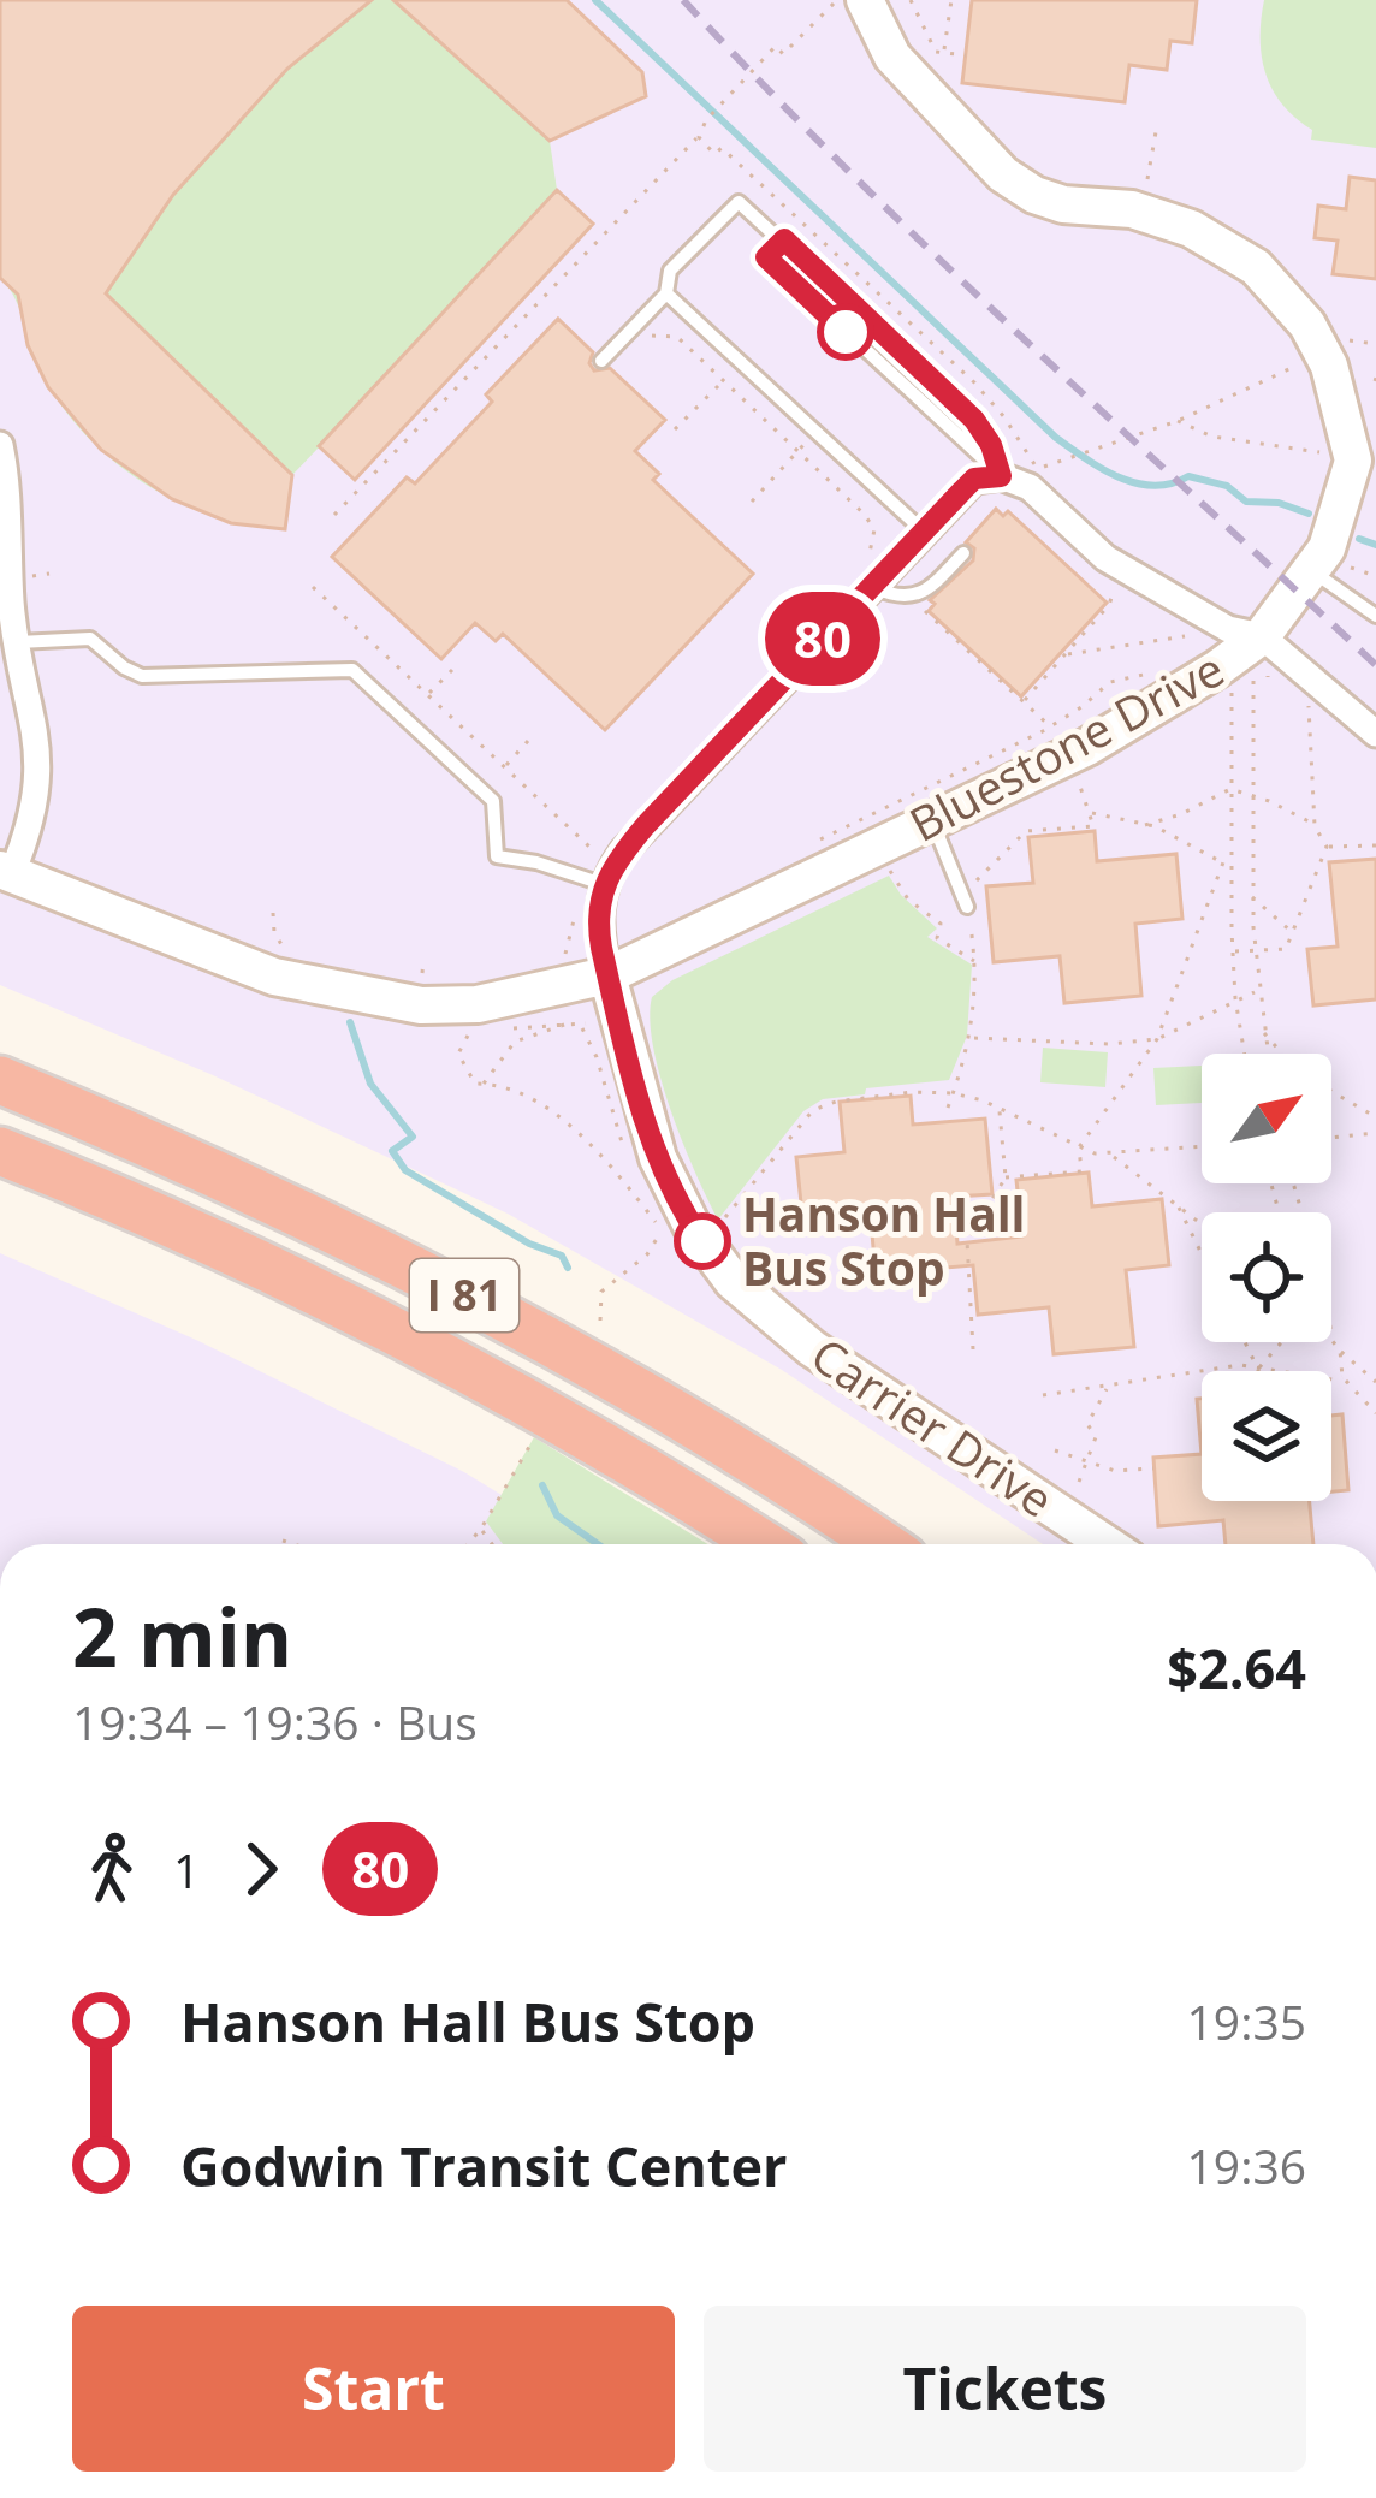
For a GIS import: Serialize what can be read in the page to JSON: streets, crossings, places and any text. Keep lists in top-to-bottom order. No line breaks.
{"streets":{"highway":["I 81"],"street":["Bluestone Drive","Carrier Drive"]},"crossings":[["Bluestone Drive","Carrier Drive"]],"places":["Hanson Hall Bus Stop"],"lines":["bus line 80"],"north":"top right","page":{"on_map":"80","heading":["2 min","19:34 – 19:36 · Bus","$2.64"],"legs":["1","80"],"list":[{"name":"Hanson Hall Bus Stop","value":"19:35"},{"name":"Godwin Transit Center","value":"19:36"}],"buttons":["Start","Tickets"]}}
